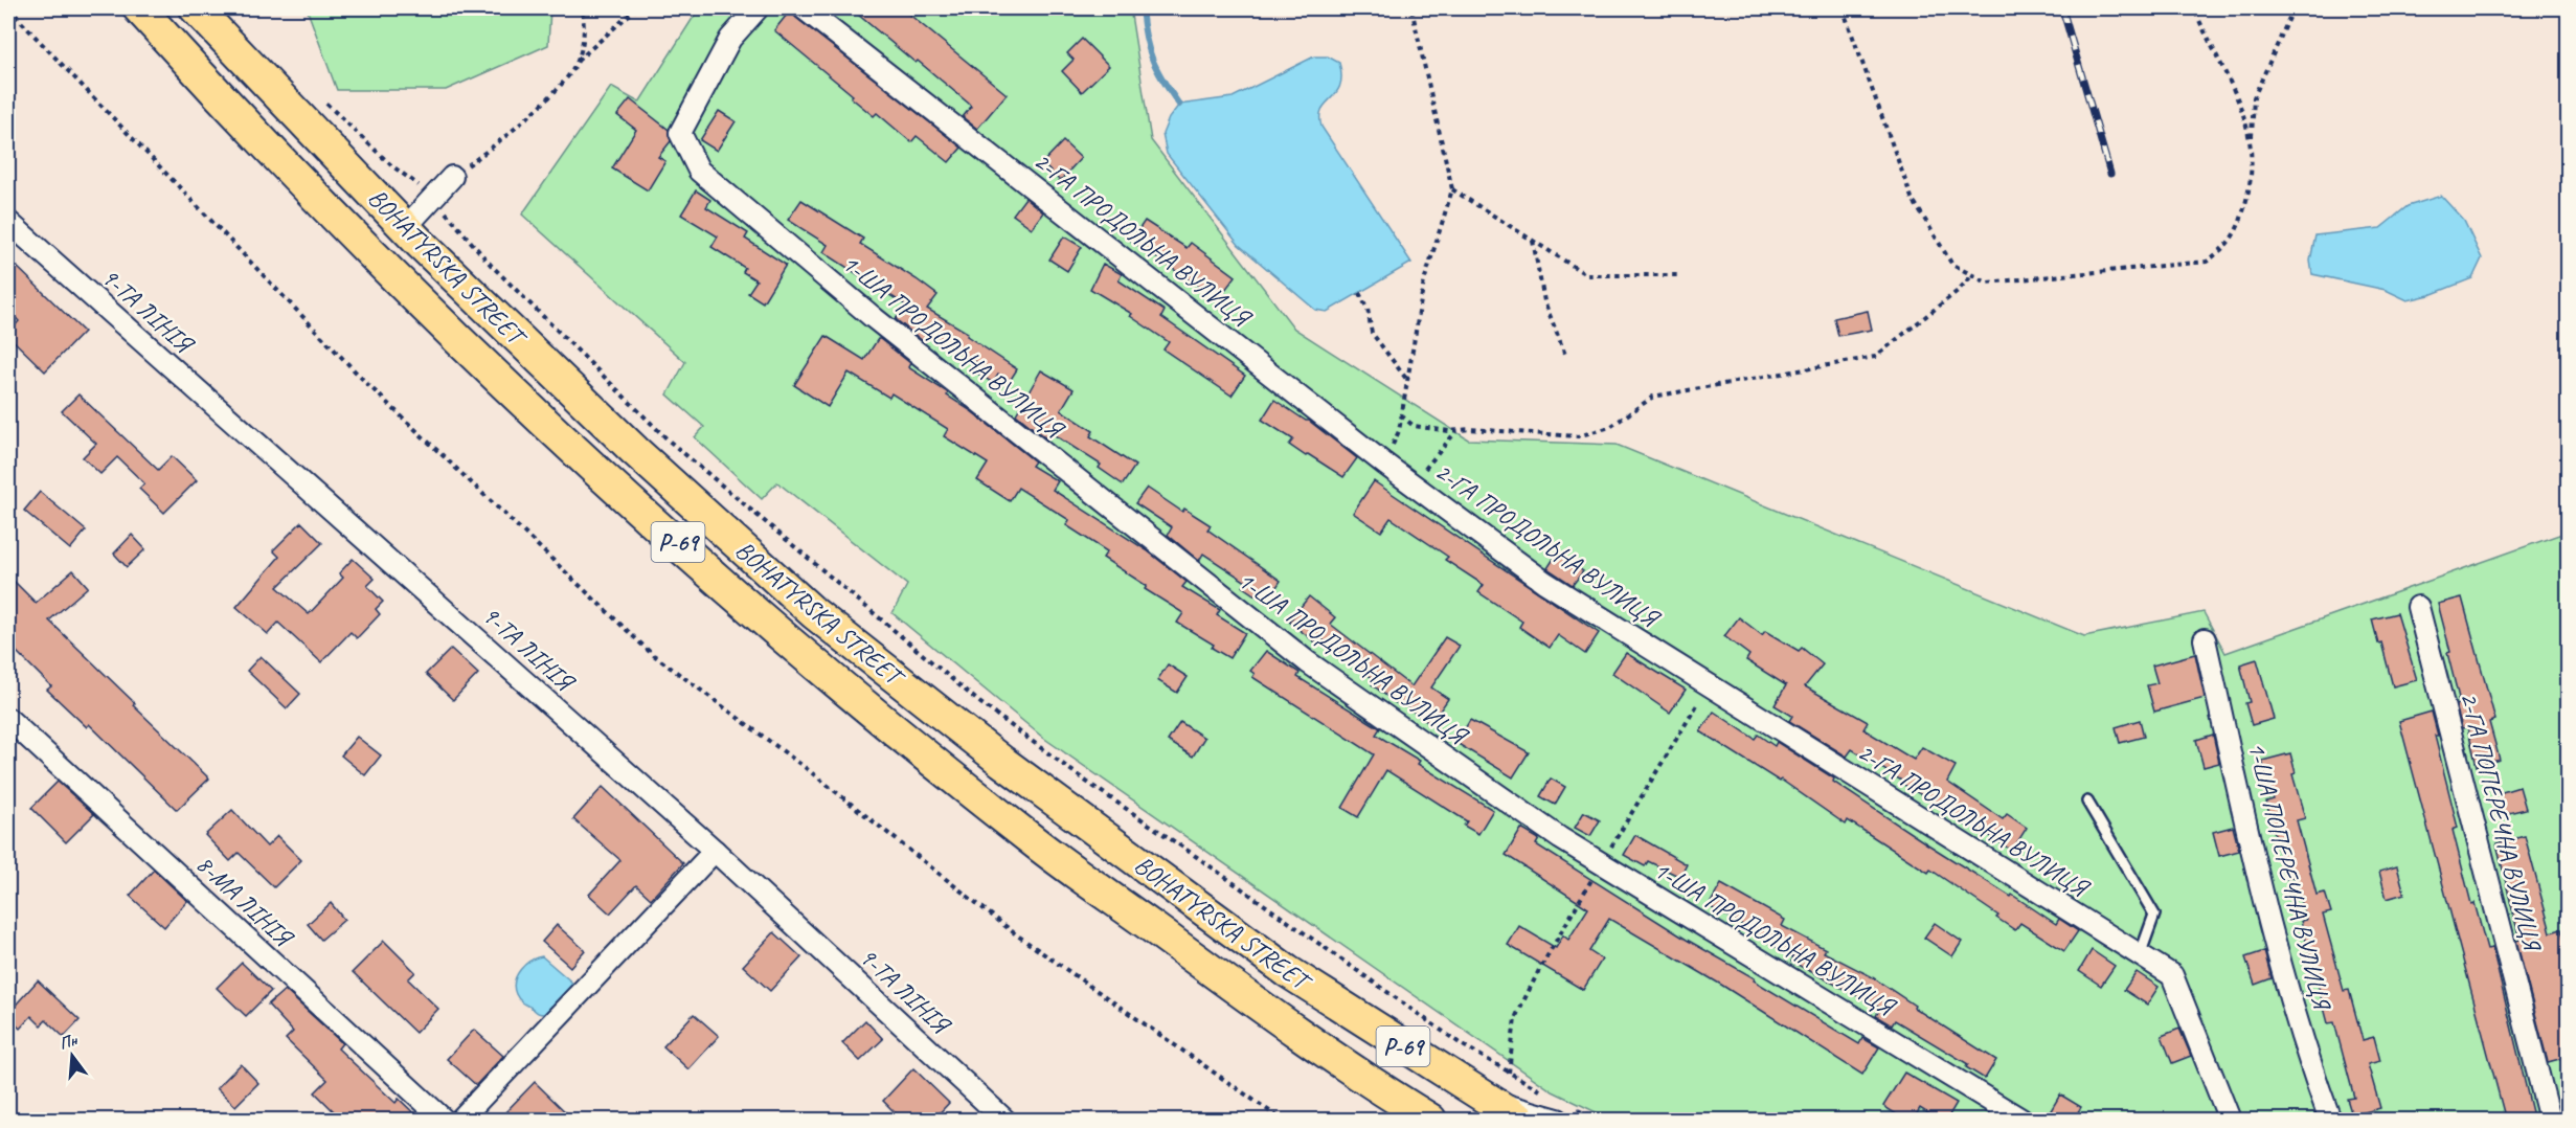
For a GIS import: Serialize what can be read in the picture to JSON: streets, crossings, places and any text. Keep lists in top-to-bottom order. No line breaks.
{"streets":{"main road":["BOHATYRSKA STREET","Р-69"],"street":["2-ГА ПРОДОЛЬНА ВУЛИЦЯ","9-ТА ЛІНІЯ","1-ША ПРОДОЛЬНА ВУЛИЦЯ","2-ГА ПОПЕРЕЧНА ВУЛИЦЯ","1-ША ПОПЕРЕЧНА ВУЛИЦЯ","8-МА ЛІНІЯ"]},"north":"top"}
